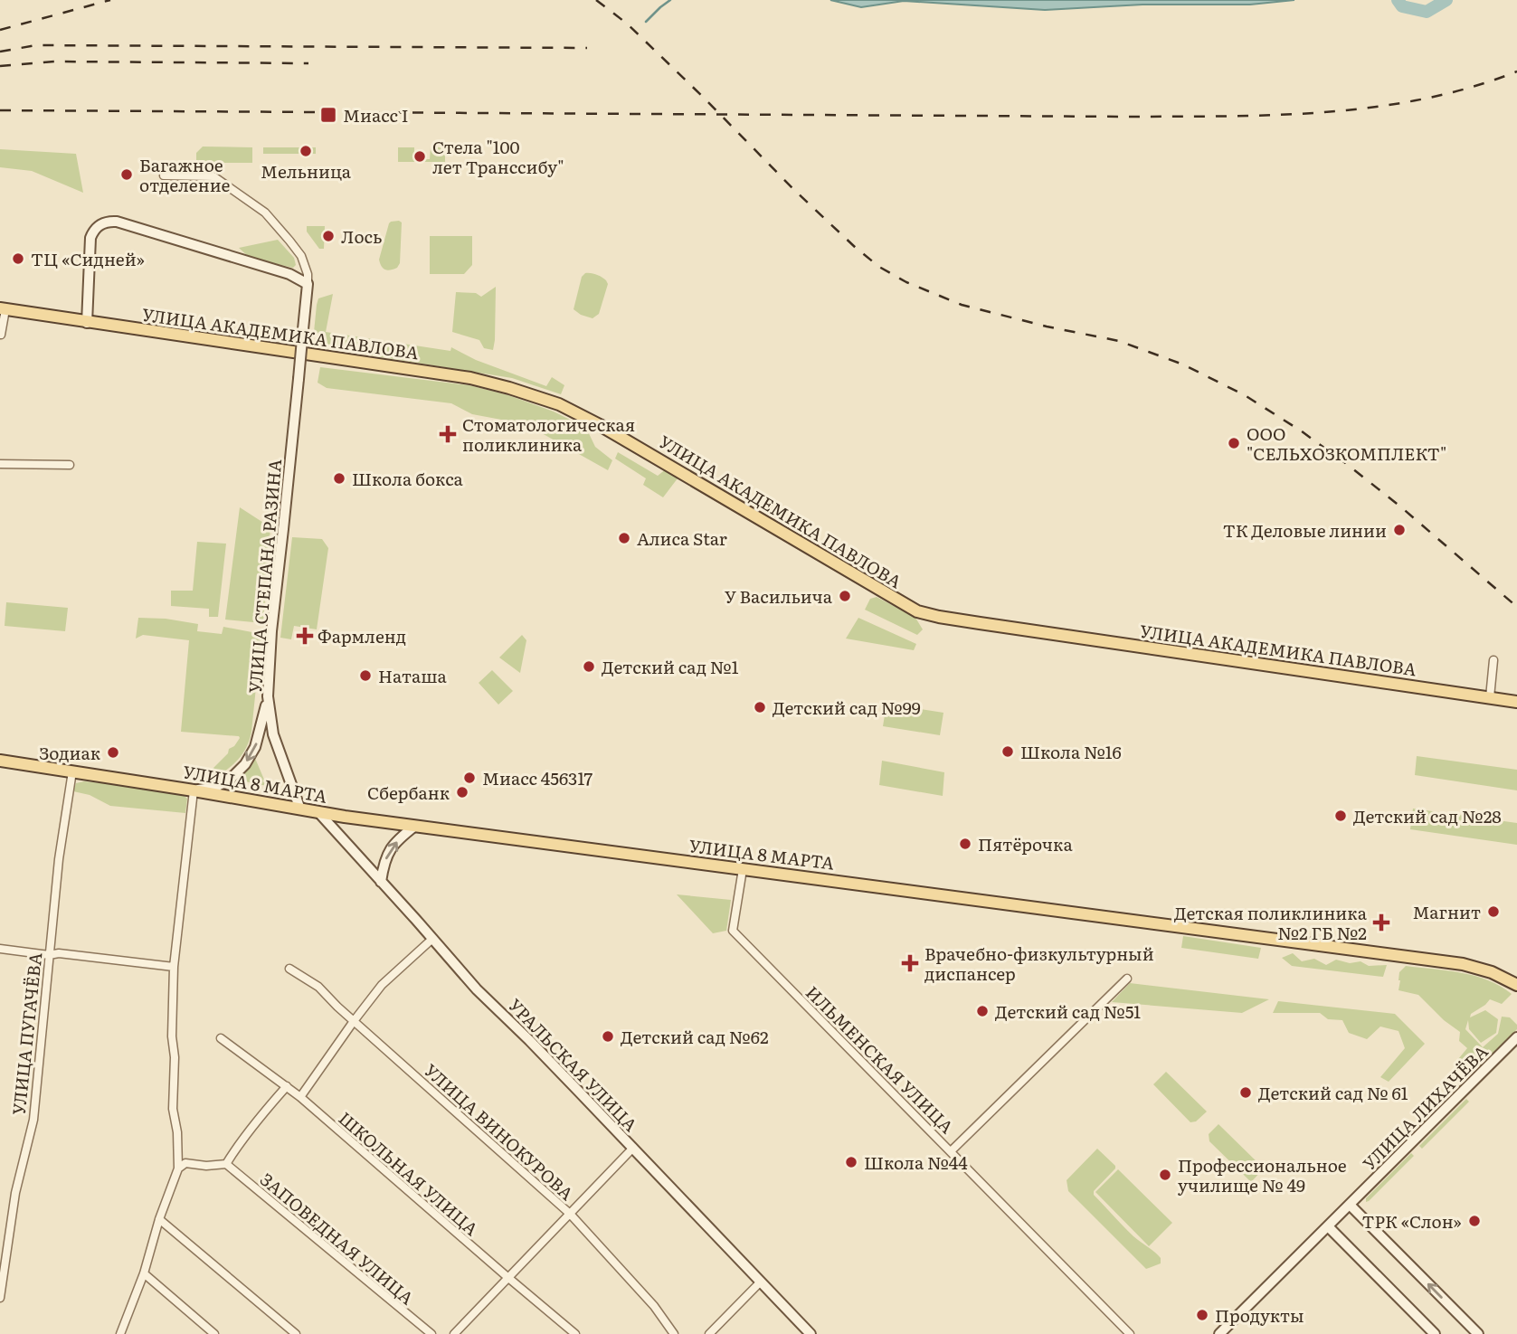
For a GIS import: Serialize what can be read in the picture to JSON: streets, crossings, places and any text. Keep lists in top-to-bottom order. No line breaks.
{"streets":{"main road":["УЛИЦА АКАДЕМИКА ПАВЛОВА","УЛИЦА СТЕПАНА РАЗИНА","УЛИЦА 8 МАРТА","УРАЛЬСКАЯ УЛИЦА","УЛИЦА ЛИХАЧЁВА"],"street":["УЛИЦА ПУГАЧЁВА","ИЛЬМЕНСКАЯ УЛИЦА","УЛИЦА ВИНОКУРОВА","ШКОЛЬНАЯ УЛИЦА","ЗАПОВЕДНАЯ УЛИЦА"]},"crossings":[["УЛИЦА СТЕПАНА РАЗИНА","УЛИЦА 8 МАРТА"],["УЛИЦА 8 МАРТА","УЛИЦА ПУГАЧЁВА"],["УЛИЦА 8 МАРТА","ИЛЬМЕНСКАЯ УЛИЦА"],["УЛИЦА 8 МАРТА","УРАЛЬСКАЯ УЛИЦА"]],"places":{"transit":["Миасс I"],"other":["Мельница","Стела \"100 лет Транссибу\"","Багажное отделение","Лось","ТЦ «Сидней»","ООО \"СЕЛЬХОЗКОМПЛЕКТ\"","Школа бокса","ТК Деловые линии","Алиса Star","У Васильича","Детский сад №1","Наташа","Детский сад №99","Школа №16","Зодиак","Миасс 456317","Сбербанк","Детский сад №28","Пятёрочка","Магнит","Детский сад №51","Детский сад №62","Детский сад № 61","Школа №44","Профессиональное училище № 49","ТРК «Слон»","Продукты"],"health":["Стоматологическая поликлиника","Фармленд","Детская поликлиника №2 ГБ №2","Врачебно-физкультурный диспансер"]}}
